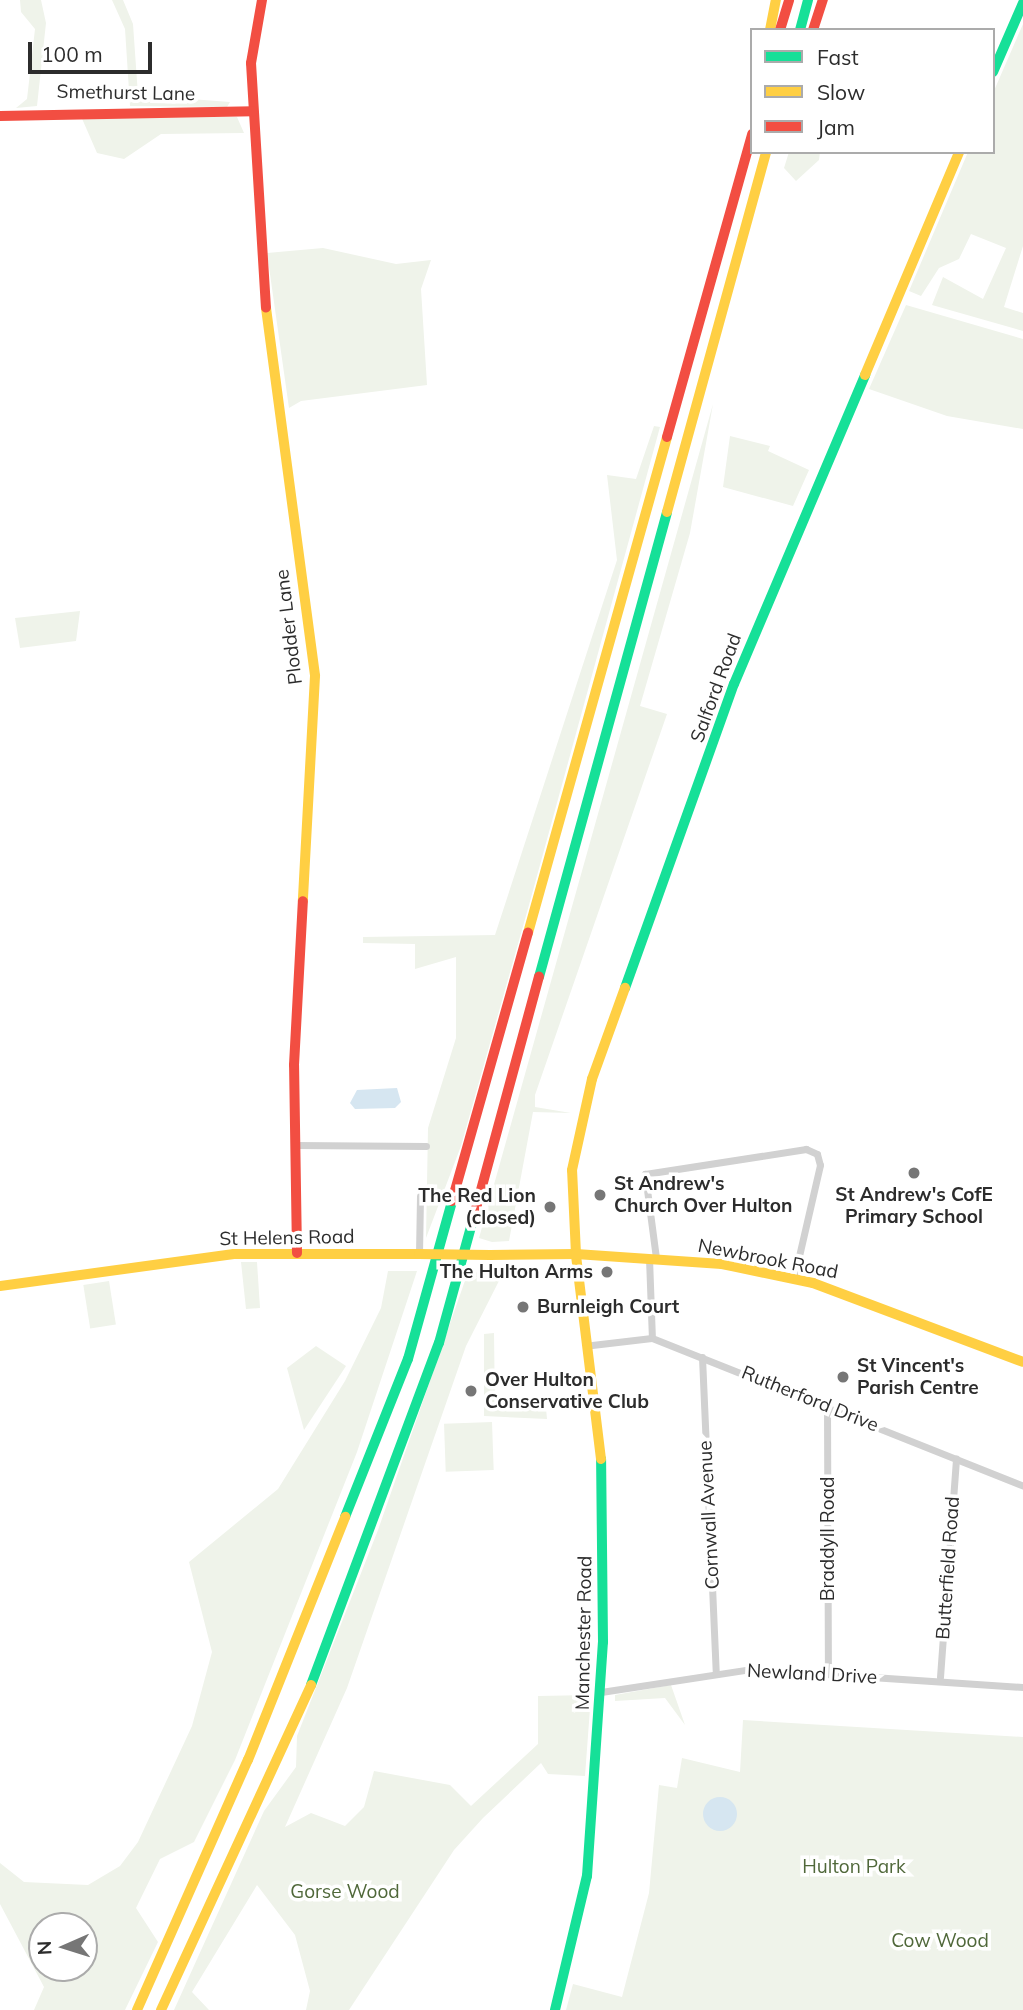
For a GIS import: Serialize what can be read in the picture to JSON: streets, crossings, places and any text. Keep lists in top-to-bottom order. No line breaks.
{"streets":{"main road":["Smethurst Lane","Plodder Lane","Salford Road","St Helens Road","Newbrook Road","Manchester Road"],"street":["Rutherford Drive","Cornwall Avenue","Braddyll Road","Butterfield Road","Newland Drive"]},"crossings":[["Smethurst Lane","Plodder Lane"],["Plodder Lane","St Helens Road"],["Salford Road","St Helens Road"],["Salford Road","Newbrook Road"],["Salford Road","Manchester Road"],["St Helens Road","Newbrook Road"],["St Helens Road","Manchester Road"],["Newbrook Road","Manchester Road"],["Rutherford Drive","Cornwall Avenue"],["Rutherford Drive","Braddyll Road"],["Rutherford Drive","Butterfield Road"],["Rutherford Drive","Manchester Road"],["Cornwall Avenue","Newland Drive"],["Braddyll Road","Newland Drive"],["Butterfield Road","Newland Drive"],["Manchester Road","Newland Drive"]],"parks":["Hulton Park","Gorse Wood","Cow Wood"],"places":["St Andrew's CofE Primary School","St Andrew's Church Over Hulton","The Red Lion (closed)","The Hulton Arms","Burnleigh Court","St Vincent's Parish Centre","Over Hulton Conservative Club"],"legend":["Fast","Slow","Jam"],"scale_bar":"100 m","north":"left"}
